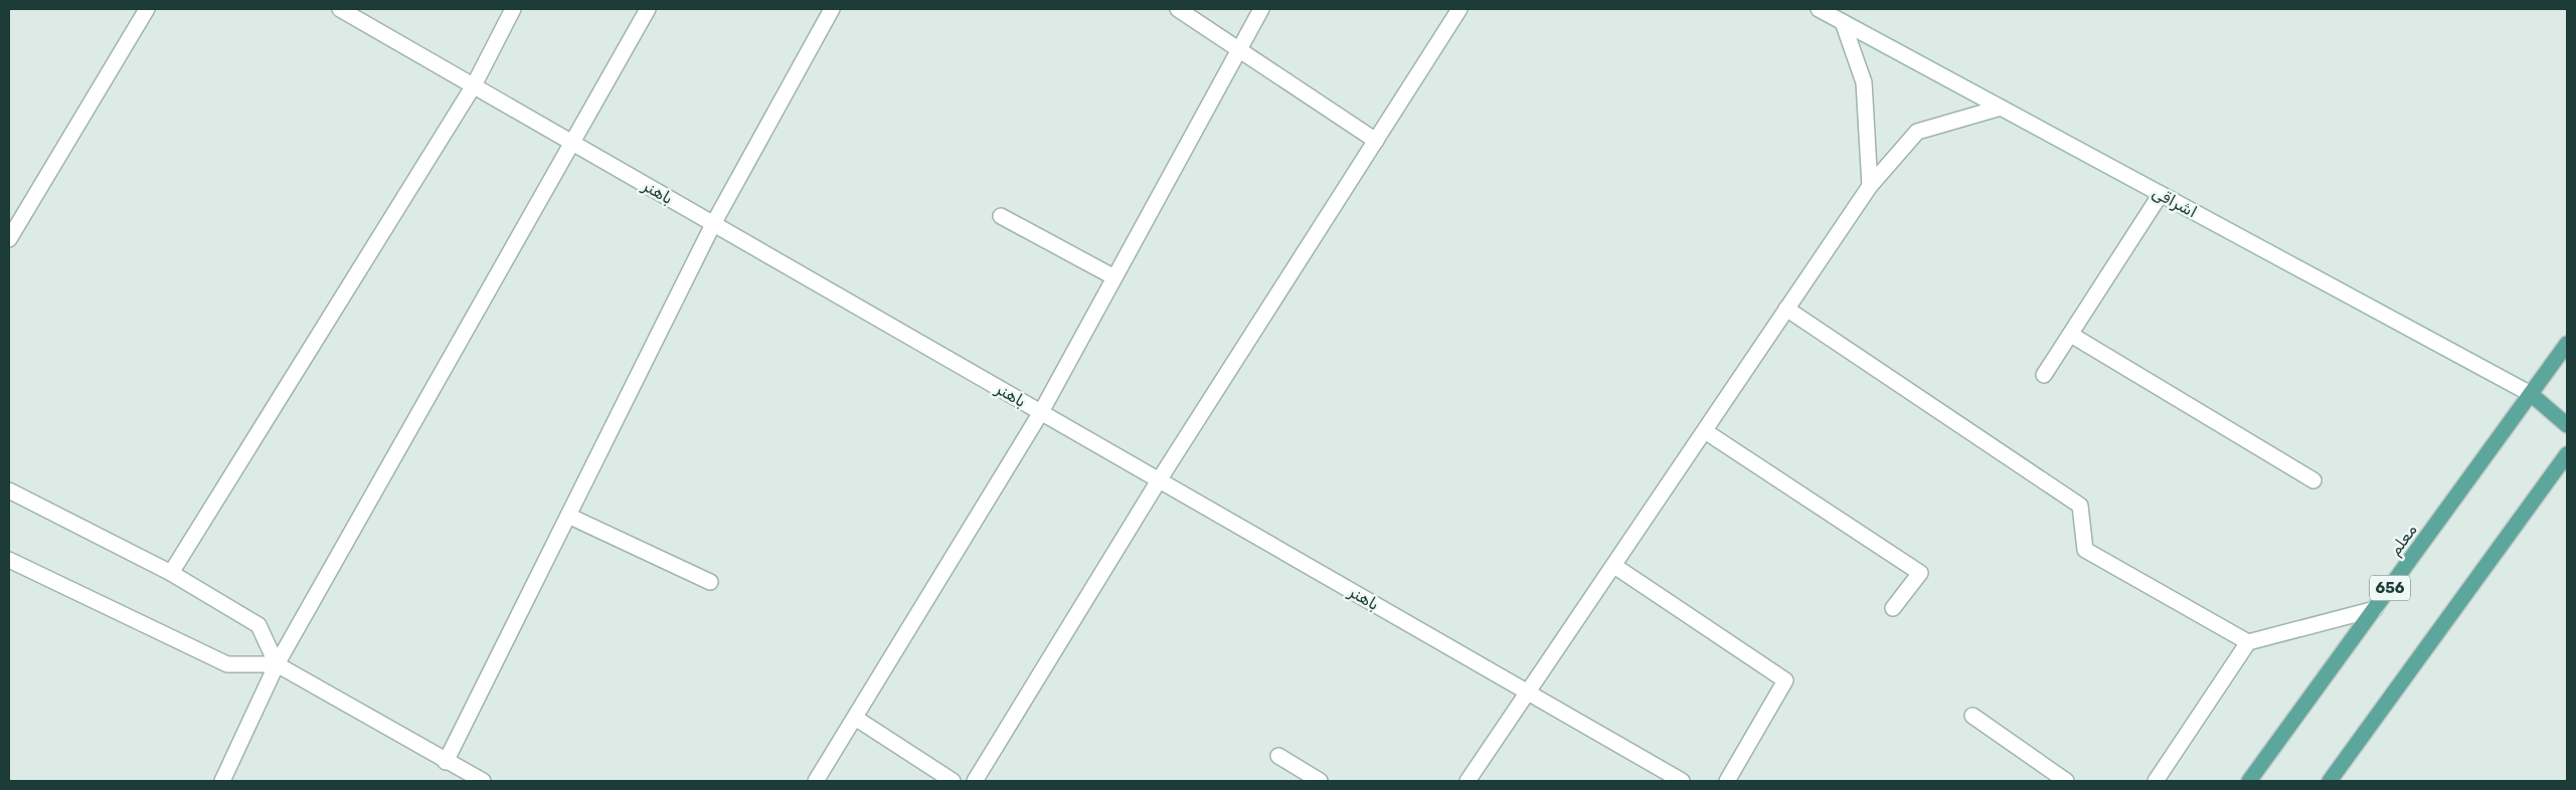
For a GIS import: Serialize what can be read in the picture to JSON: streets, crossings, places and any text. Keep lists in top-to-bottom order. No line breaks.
{"streets":{"main road":["معلم","656"],"street":["باهنر","اشراقی"]},"crossings":[["اشراقی","معلم"]]}
